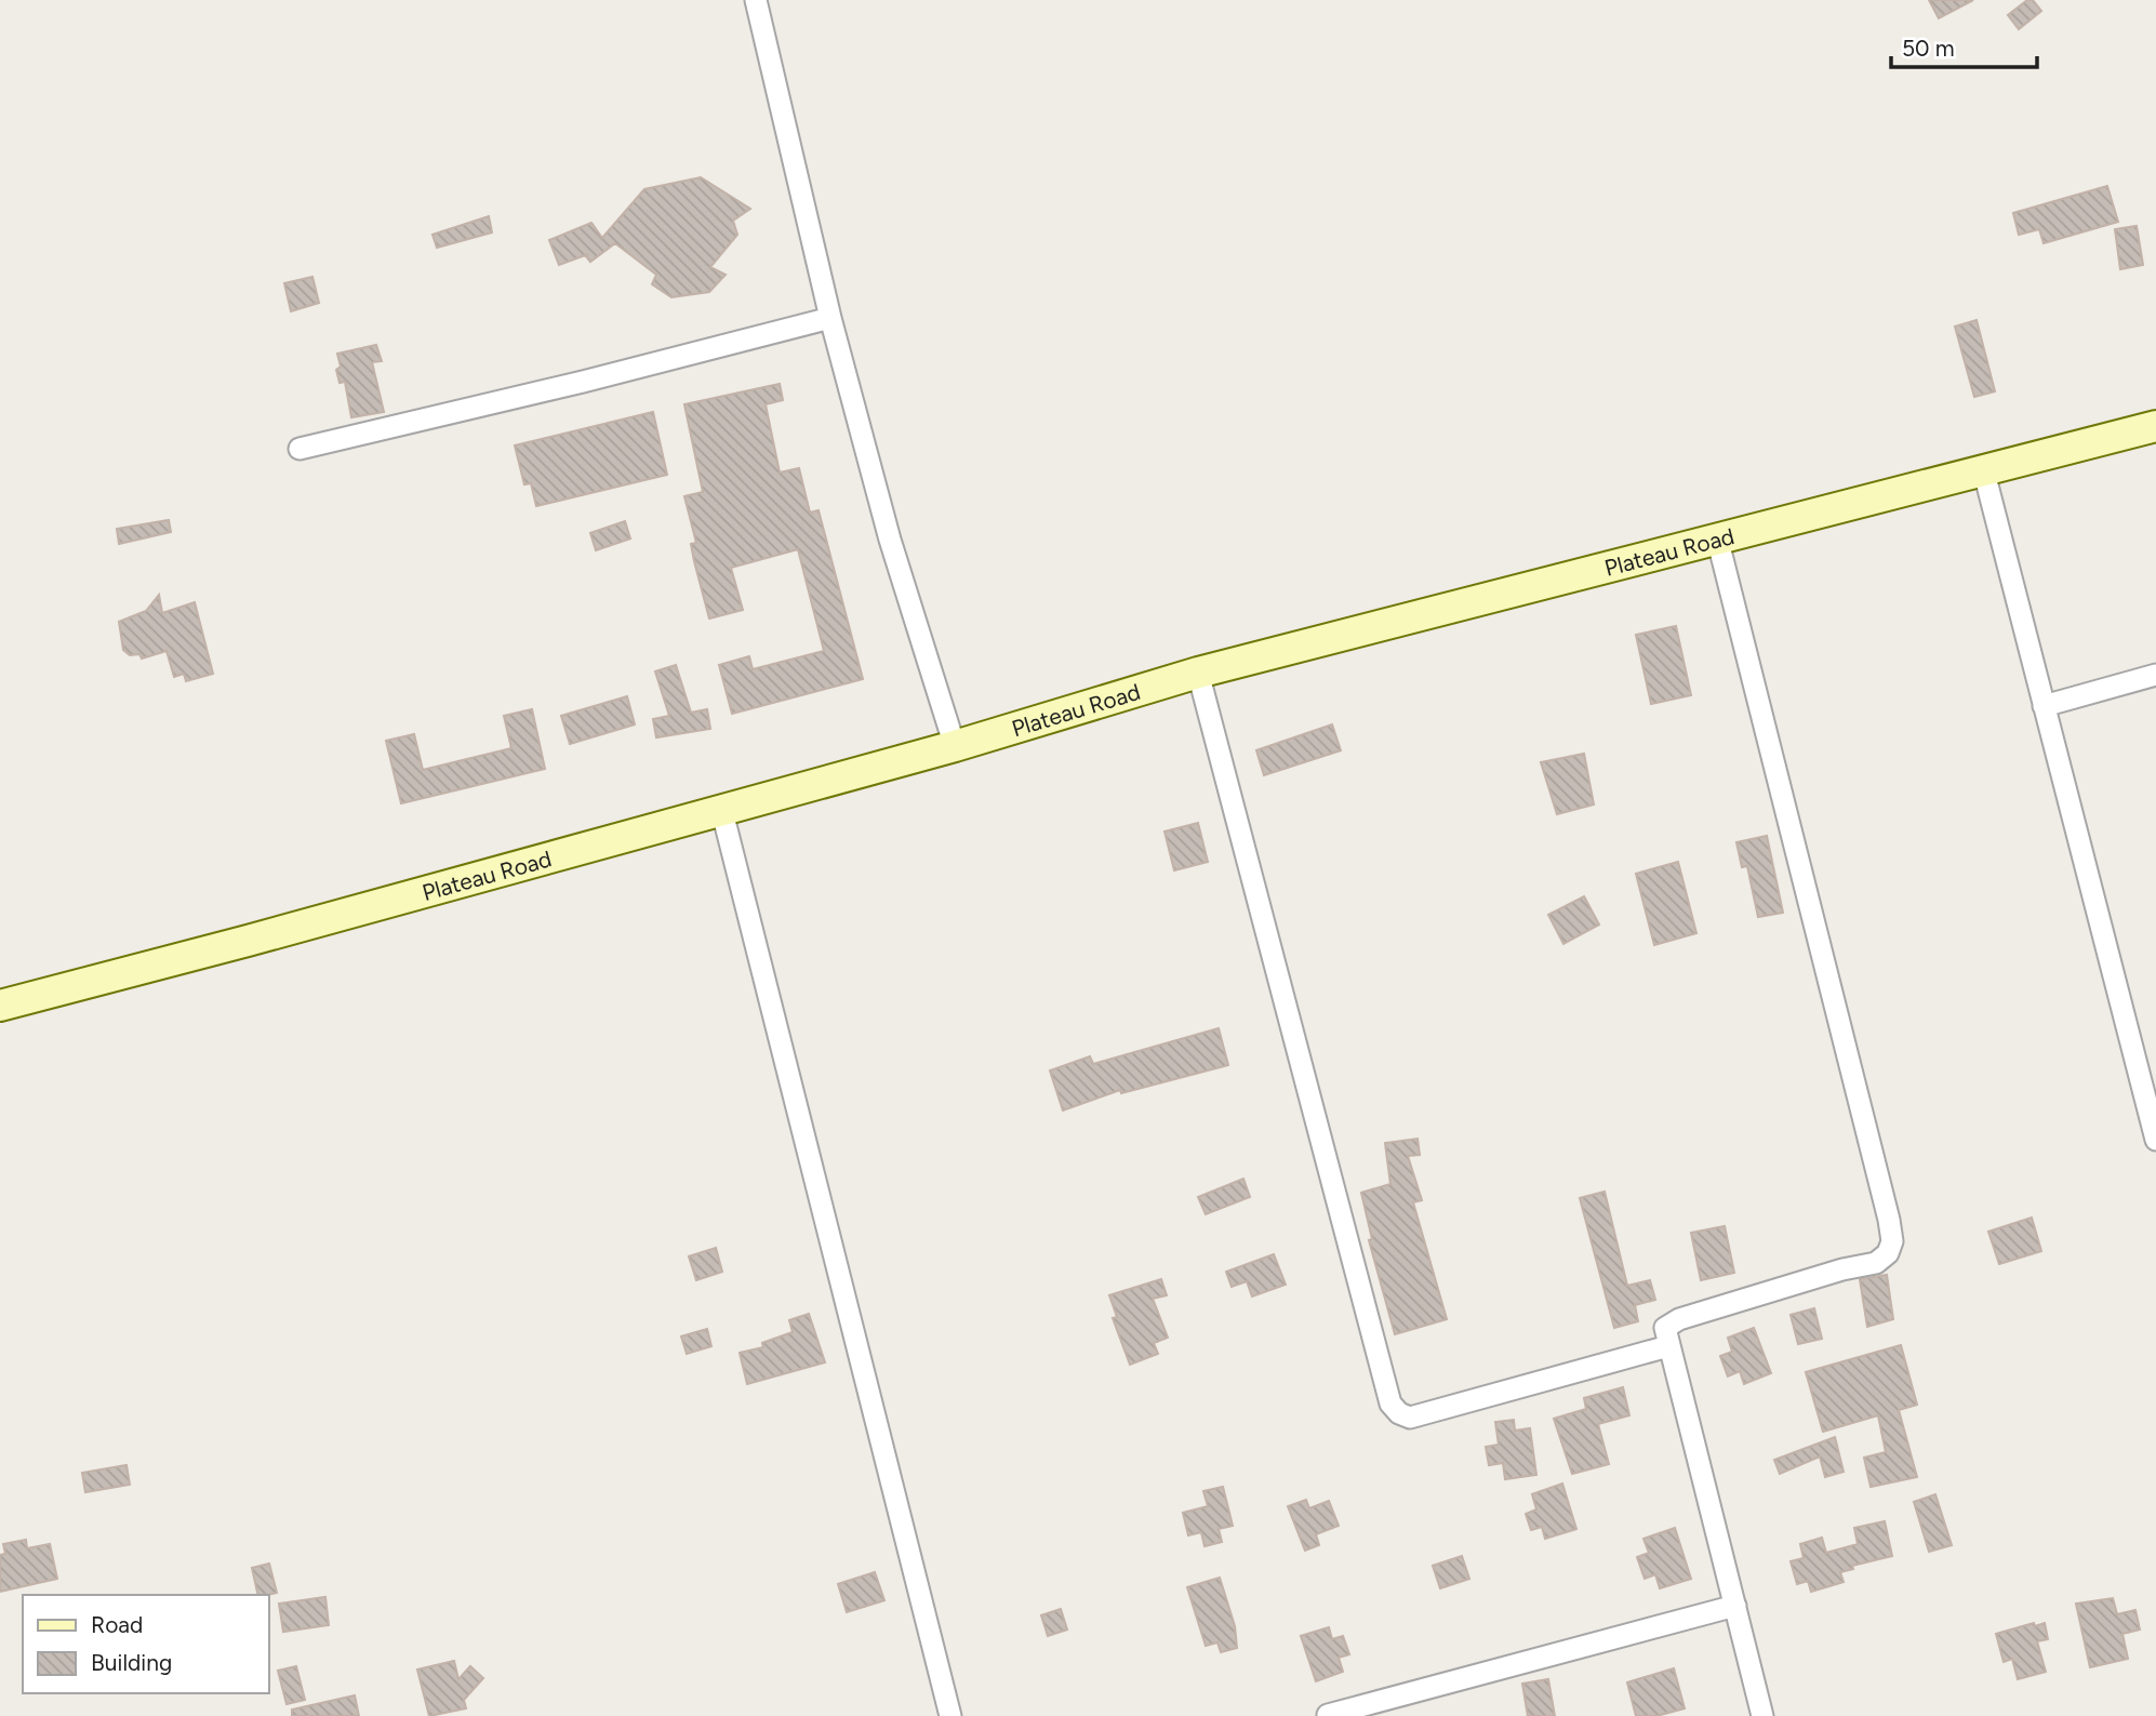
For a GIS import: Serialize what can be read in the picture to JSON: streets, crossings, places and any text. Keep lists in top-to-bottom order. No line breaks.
{"streets":{"street":["Plateau Road"]},"legend":["Road","Building"],"scale_bar":"50 m"}
